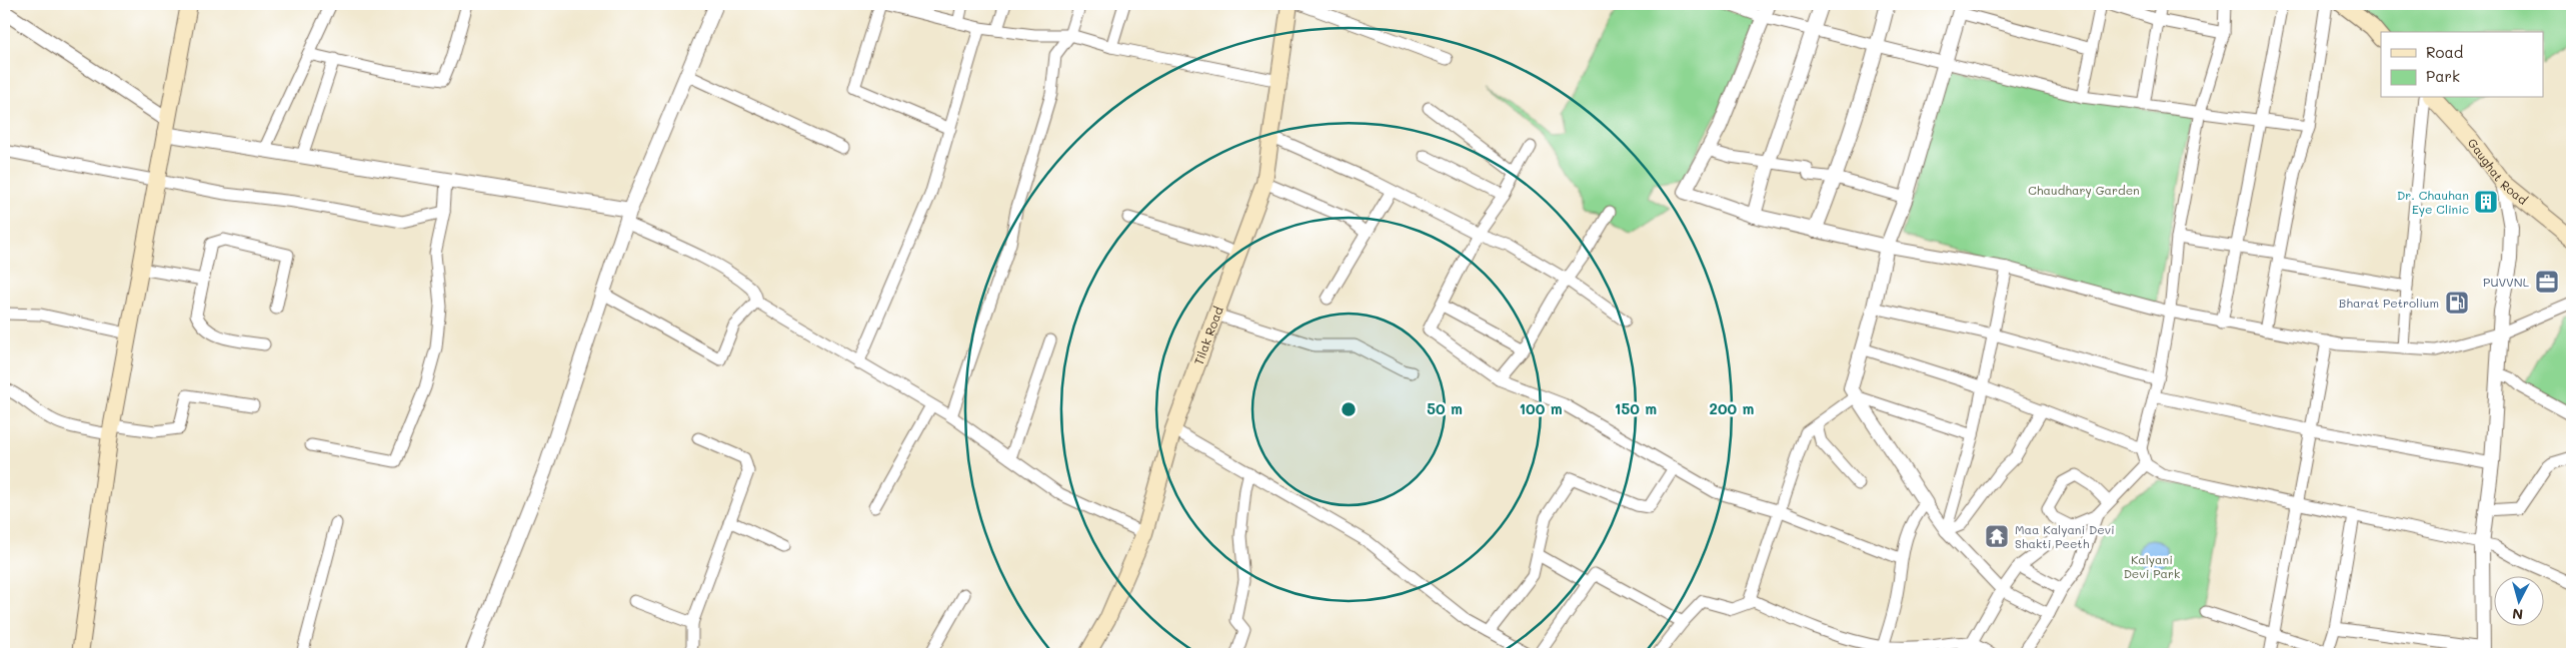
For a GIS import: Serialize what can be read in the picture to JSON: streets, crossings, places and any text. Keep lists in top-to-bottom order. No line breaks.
{"streets":{"main road":["Gaughat Road","Tilak Road"]},"parks":["Chaudhary Garden","Kalyani Devi Park"],"places":{"building":["Dr. Chauhan Eye Clinic"],"office":["PUVVNL"],"fuel station":["Bharat Petrolium"],"temple":["Maa Kalyani Devi Shakti Peeth"]},"legend":["Road","Park"],"north":"bottom","rings":["50 m","100 m","150 m","200 m"]}
